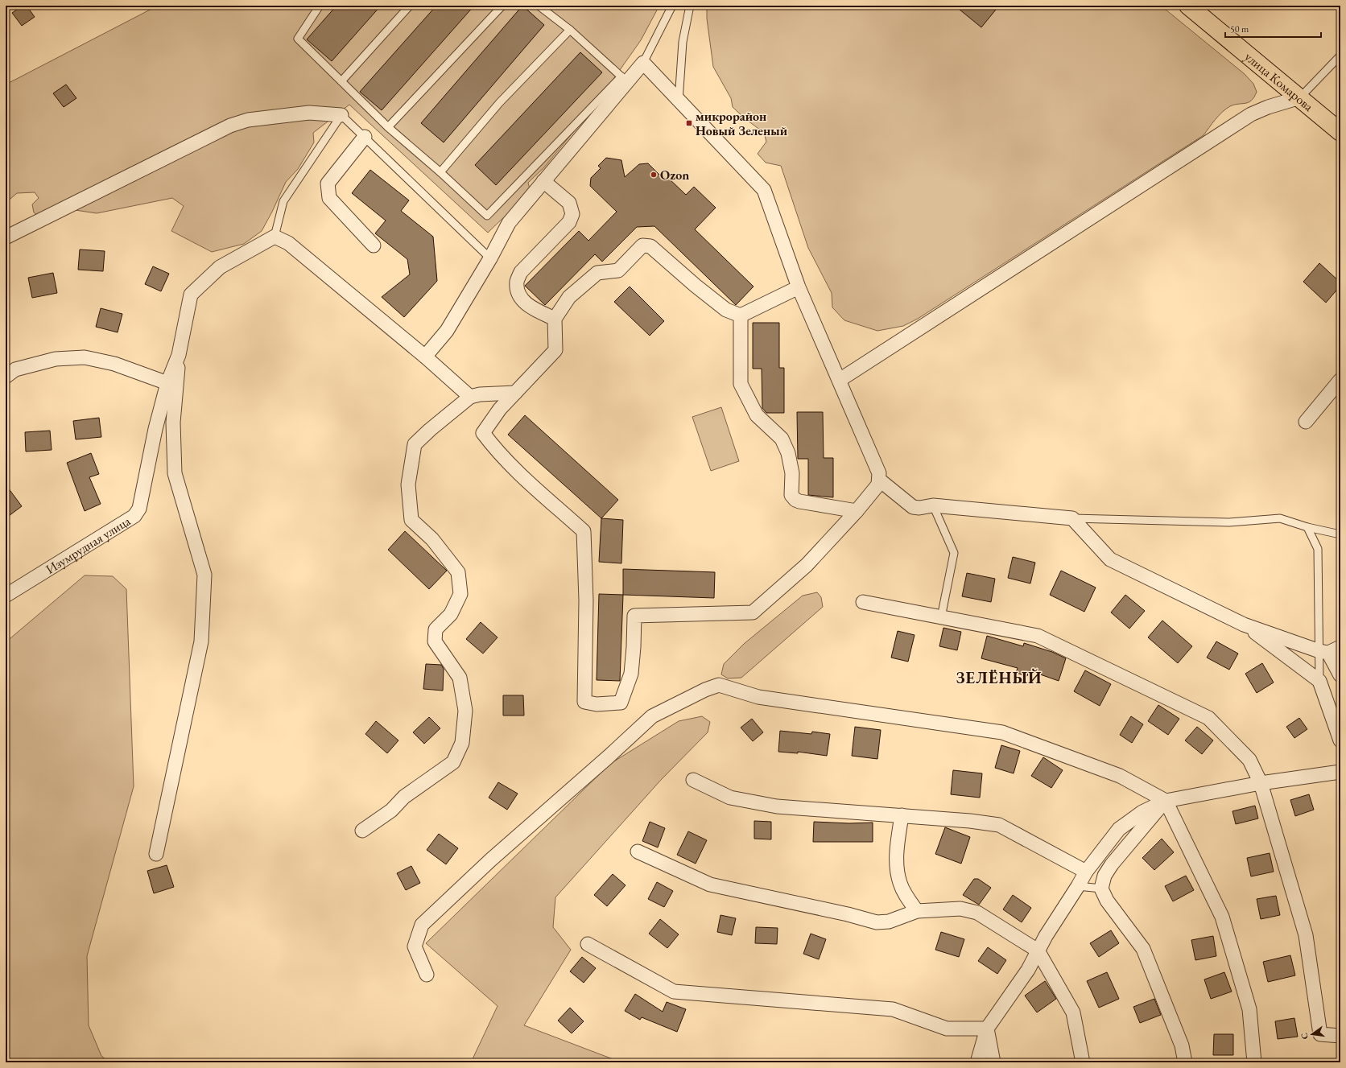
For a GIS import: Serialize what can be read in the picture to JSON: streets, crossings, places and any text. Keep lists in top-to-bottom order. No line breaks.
{"streets":{"main road":["улица Комарова"],"street":["Изумрудная улица"]},"districts":["ЗЕЛЁНЫЙ"],"places":{"transit":["микрорайон Новый Зеленый"],"other":["Ozon"]},"scale_bar":"50 m","north":"left"}
